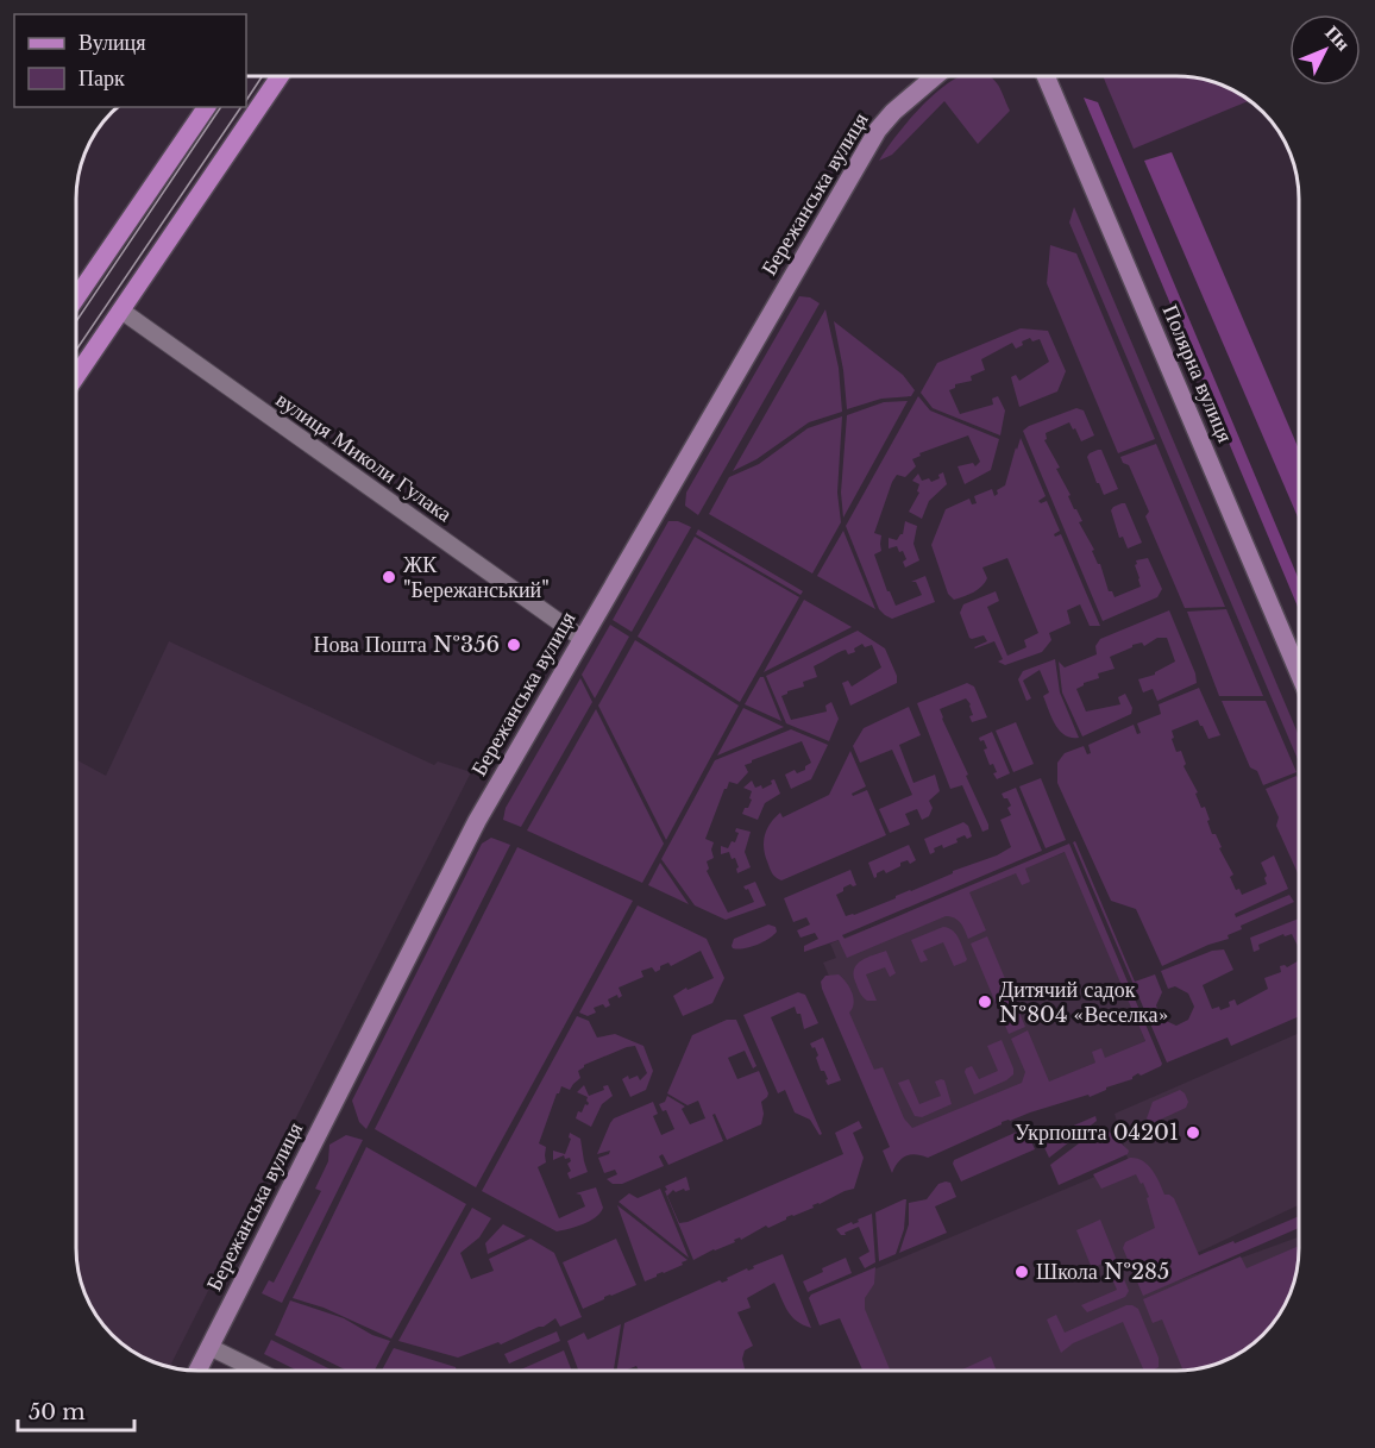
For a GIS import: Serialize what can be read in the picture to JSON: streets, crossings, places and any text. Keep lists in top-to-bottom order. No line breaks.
{"streets":{"street":["Бережанська вулиця","Полярна вулиця","вулиця Миколи Гулака"]},"crossings":[["Бережанська вулиця","вулиця Миколи Гулака"]],"places":["ЖК \"Бережанський\"","Нова Пошта №356","Дитячий садок №804 «Веселка»","Укрпошта 04201","Школа №285"],"legend":["Вулиця","Парк"],"scale_bar":"50 m","north":"top right"}
